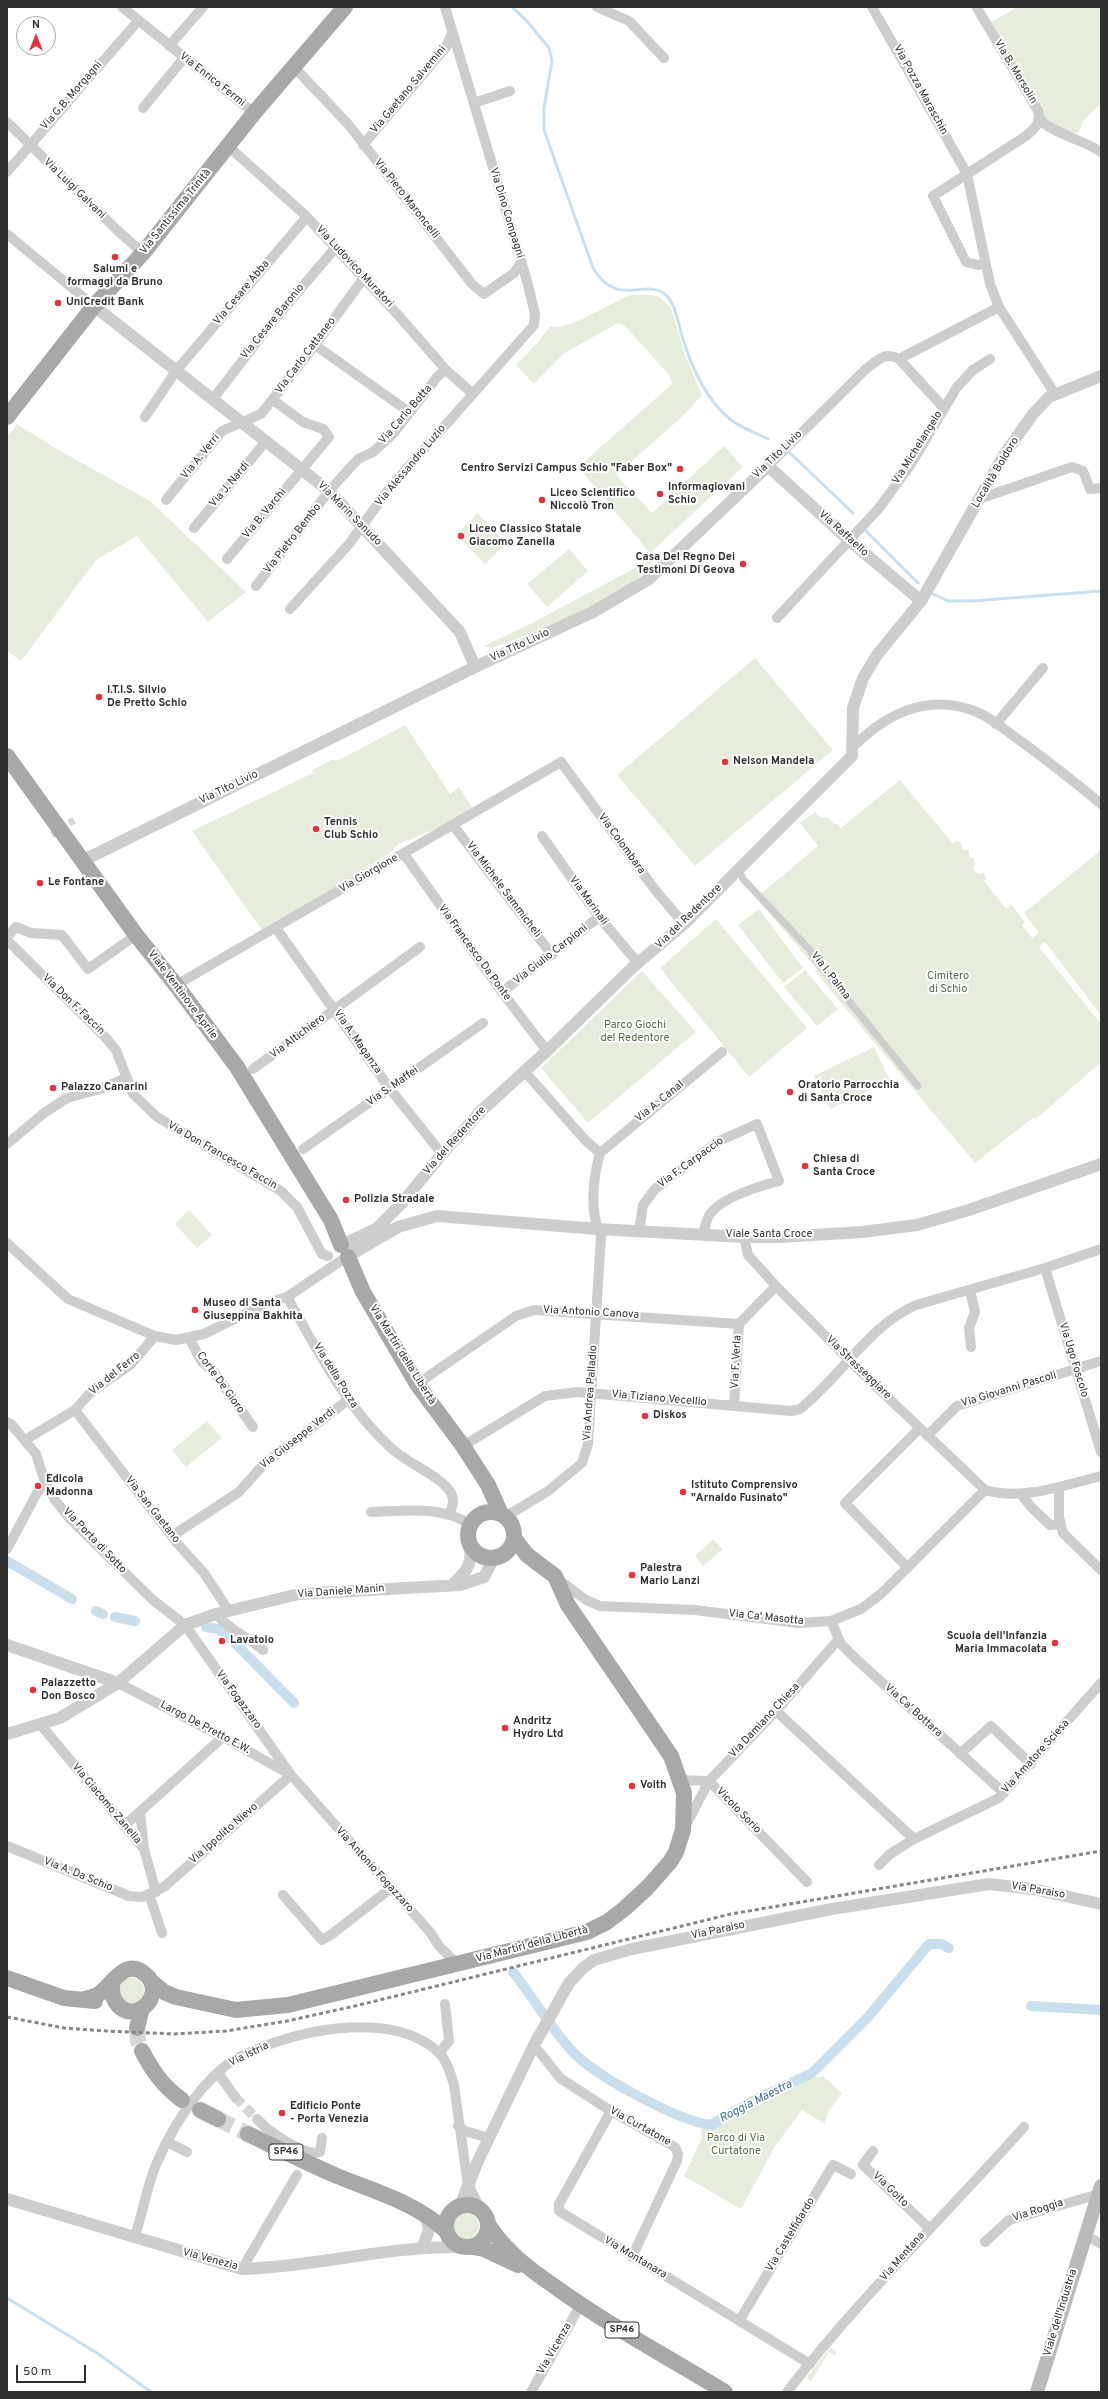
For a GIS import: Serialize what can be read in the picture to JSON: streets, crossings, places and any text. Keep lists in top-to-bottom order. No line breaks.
{"streets":{"main road":["Via Santissima Trinità","Viale Ventinove Aprile","Via Martiri della Libertà","SP46","Viale dell'Industria"],"street":["Via B. Morsolin","Via Enrico Fermi","Via Gaetano Salvemini","Via Pozza Maraschin","Via G.B. Morgagni","Via Luigi Galvani","Via Piero Maroncelli","Via Dino Compagni","Via Ludovico Muratori","Via Cesare Abba","Via Cesare Baronio","Via Carlo Cattaneo","Via Carlo Botta","Via Michelangelo","Via Tito Livio","Via A. Verri","Via Alessandro Luzio","Località Boldoro","Via J. Nardi","Via B. Varchi","Via Marin Sanudo","Via Raffaello","Via Pietro Bembo","Via Colombara","Via Giorgione","Via Michele Sammicheli","Via Marinali","Via del Redentore","Via Francesco Da Ponte","Via Giulio Carpioni","Via I. Palma","Via Don F. Faccin","Via Altichiero","Via A. Maganza","Via S. Maffei","Via A. Canal","Via Don Francesco Faccin","Via F. Carpaccio","Viale Santa Croce","Via Antonio Canova","Via Ugo Foscolo","Via F. Verla","Via Strasseggiare","Via del Ferro","Via della Pozza","Corte De Gioro","Via Giovanni Pascoli","Via Andrea Palladio","Via Tiziano Vecellio","Via Giuseppe Verdi","Via San Gaetano","Via Porta di Sotto","Via Daniele Manin","Via Ca' Masotta","Via Fogazzaro","Via Ca' Bottara","Via Damiano Chiesa","Largo De Pretto E.W.","Via Amatore Sciesa","Via Giacomo Zanella","Vicolo Sorio","Via Ippolito Nievo","Via Antonio Fogazzaro","Via A. Da Schio","Via Paraiso","Via Istria","Via Curtatone","Via Goito","Via Roggia","Via Castelfidardo","Via Mentana","Via Montanara","Via Venezia","Via Vicenza"]},"crossings":[["Via B. Morsolin","Via Pozza Maraschin"],["Via Enrico Fermi","Via G.B. Morgagni"],["Via Enrico Fermi","Via Santissima Trinità"],["Via Gaetano Salvemini","Via Piero Maroncelli"],["Via Gaetano Salvemini","Via Dino Compagni"],["Via Pozza Maraschin","Località Boldoro"],["Via G.B. Morgagni","Via Luigi Galvani"],["Via Luigi Galvani","Via Santissima Trinità"],["Via Piero Maroncelli","Via Santissima Trinità"],["Via Piero Maroncelli","Via Dino Compagni"],["Via Santissima Trinità","Via Ludovico Muratori"],["Via Santissima Trinità","Via Marin Sanudo"],["Via Dino Compagni","Via Alessandro Luzio"],["Via Ludovico Muratori","Via Cesare Abba"],["Via Ludovico Muratori","Via Cesare Baronio"],["Via Ludovico Muratori","Via Carlo Cattaneo"],["Via Ludovico Muratori","Via Carlo Botta"],["Via Ludovico Muratori","Via Alessandro Luzio"],["Via Cesare Abba","Via Marin Sanudo"],["Via Cesare Baronio","Via Marin Sanudo"],["Via Carlo Cattaneo","Via A. Verri"],["Via Carlo Cattaneo","Via B. Varchi"],["Via Carlo Cattaneo","Via Marin Sanudo"],["Via Carlo Botta","Via Marin Sanudo"],["Via Carlo Botta","Via Pietro Bembo"],["Via Michelangelo","Via Raffaello"],["Via Tito Livio","Via Marin Sanudo"],["Via Tito Livio","Via Raffaello"],["Via Tito Livio","Viale Ventinove Aprile"],["Via A. Verri","Via Marin Sanudo"],["Via Alessandro Luzio","Via Marin Sanudo"],["Località Boldoro","Via Raffaello"],["Località Boldoro","Via del Redentore"],["Via J. Nardi","Via Marin Sanudo"],["Via B. Varchi","Via Marin Sanudo"],["Via Marin Sanudo","Via Pietro Bembo"],["Via Raffaello","Via del Redentore"],["Via Colombara","Via Giorgione"],["Via Colombara","Via del Redentore"],["Via Giorgione","Via Michele Sammicheli"],["Via Giorgione","Via Francesco Da Ponte"],["Via Giorgione","Viale Ventinove Aprile"],["Via Giorgione","Via A. Maganza"],["Via Michele Sammicheli","Via Giulio Carpioni"],["Via Marinali","Via del Redentore"],["Via Marinali","Via Giulio Carpioni"],["Via del Redentore","Via Francesco Da Ponte"],["Via del Redentore","Via I. Palma"],["Via del Redentore","Via A. Maganza"],["Via del Redentore","Viale Santa Croce"],["Via Francesco Da Ponte","Via Giulio Carpioni"],["Viale Ventinove Aprile","Viale Santa Croce"],["Viale Ventinove Aprile","Via Martiri della Libertà"],["Via Don F. Faccin","Via Don Francesco Faccin"],["Via Altichiero","Via A. Maganza"],["Via A. Maganza","Via S. Maffei"],["Via A. Canal","Via Andrea Palladio"],["Via F. Carpaccio","Viale Santa Croce"],["Viale Santa Croce","Via Martiri della Libertà"],["Viale Santa Croce","Via Strasseggiare"],["Viale Santa Croce","Via Andrea Palladio"],["Via Antonio Canova","Via Martiri della Libertà"],["Via Antonio Canova","Via F. Verla"],["Via Antonio Canova","Via Andrea Palladio"],["Via Martiri della Libertà","Via Andrea Palladio"],["Via Martiri della Libertà","Via Tiziano Vecellio"],["Via Martiri della Libertà","Via Ca' Masotta"],["Via Martiri della Libertà","Vicolo Sorio"],["Via Martiri della Libertà","Via Antonio Fogazzaro"],["Via Ugo Foscolo","Via Giovanni Pascoli"],["Via Ugo Foscolo","Via Tiziano Vecellio"],["Via F. Verla","Via Strasseggiare"],["Via F. Verla","Via Tiziano Vecellio"],["Via Strasseggiare","Via Giovanni Pascoli"],["Via Strasseggiare","Via Tiziano Vecellio"],["Via Strasseggiare","Via Ca' Masotta"],["Via del Ferro","Via San Gaetano"],["Via del Ferro","Via Porta di Sotto"],["Via della Pozza","Via Giuseppe Verdi"],["Via Andrea Palladio","Via Tiziano Vecellio"],["Via Giuseppe Verdi","Via San Gaetano"],["Via San Gaetano","Via Daniele Manin"],["Via Porta di Sotto","Via Daniele Manin"],["Via Porta di Sotto","Via Fogazzaro"],["Via Daniele Manin","Via Fogazzaro"],["Via Ca' Masotta","Via Ca' Bottara"],["Via Fogazzaro","Largo De Pretto E.W."],["Via Fogazzaro","Via Ippolito Nievo"],["Via Fogazzaro","Via Antonio Fogazzaro"],["Via Ca' Bottara","Via Damiano Chiesa"],["Via Ca' Bottara","Via Amatore Sciesa"],["Via Damiano Chiesa","Vicolo Sorio"],["Largo De Pretto E.W.","Via Ippolito Nievo"],["Largo De Pretto E.W.","Via Antonio Fogazzaro"],["Via Giacomo Zanella","Via Ippolito Nievo"],["Via Giacomo Zanella","Via A. Da Schio"],["Via Ippolito Nievo","Via Antonio Fogazzaro"],["Via Ippolito Nievo","Via A. Da Schio"],["Via Paraiso","Via Curtatone"],["Via Paraiso","SP46"],["Via Paraiso","Via Venezia"],["Via Istria","Via Venezia"],["Via Curtatone","Via Montanara"],["SP46","Via Venezia"],["SP46","Via Vicenza"],["Via Goito","Via Mentana"],["Via Roggia","Viale dell'Industria"],["Via Castelfidardo","Via Montanara"],["Via Mentana","Via Montanara"]],"water":["Roggia Maestra"],"parks":["Cimitero di Schio","Parco Giochi del Redentore","Parco di Via Curtatone"],"places":["Salumi e formaggi da Bruno","UniCredit Bank","Centro Servizi Campus Schio \"Faber Box\"","Informagiovani Schio","Liceo Scientifico Niccolò Tron","Liceo Classico Statale Giacomo Zanella","Casa Del Regno Dei Testimoni Di Geova","I.T.I.S. Silvio De Pretto Schio","Nelson Mandela","Tennis Club Schio","Le Fontane","Palazzo Canarini","Oratorio Parrocchia di Santa Croce","Chiesa di Santa Croce","Polizia Stradale","Museo di Santa Giuseppina Bakhita","Diskos","Edicola Madonna","Istituto Comprensivo \"Arnaldo Fusinato\"","Palestra Mario Lanzi","Lavatoio","Scuola dell'Infanzia Maria Immacolata","Palazzetto Don Bosco","Andritz Hydro Ltd","Voith","Edificio Ponte - Porta Venezia"],"scale_bar":"50 m","north":"top"}
